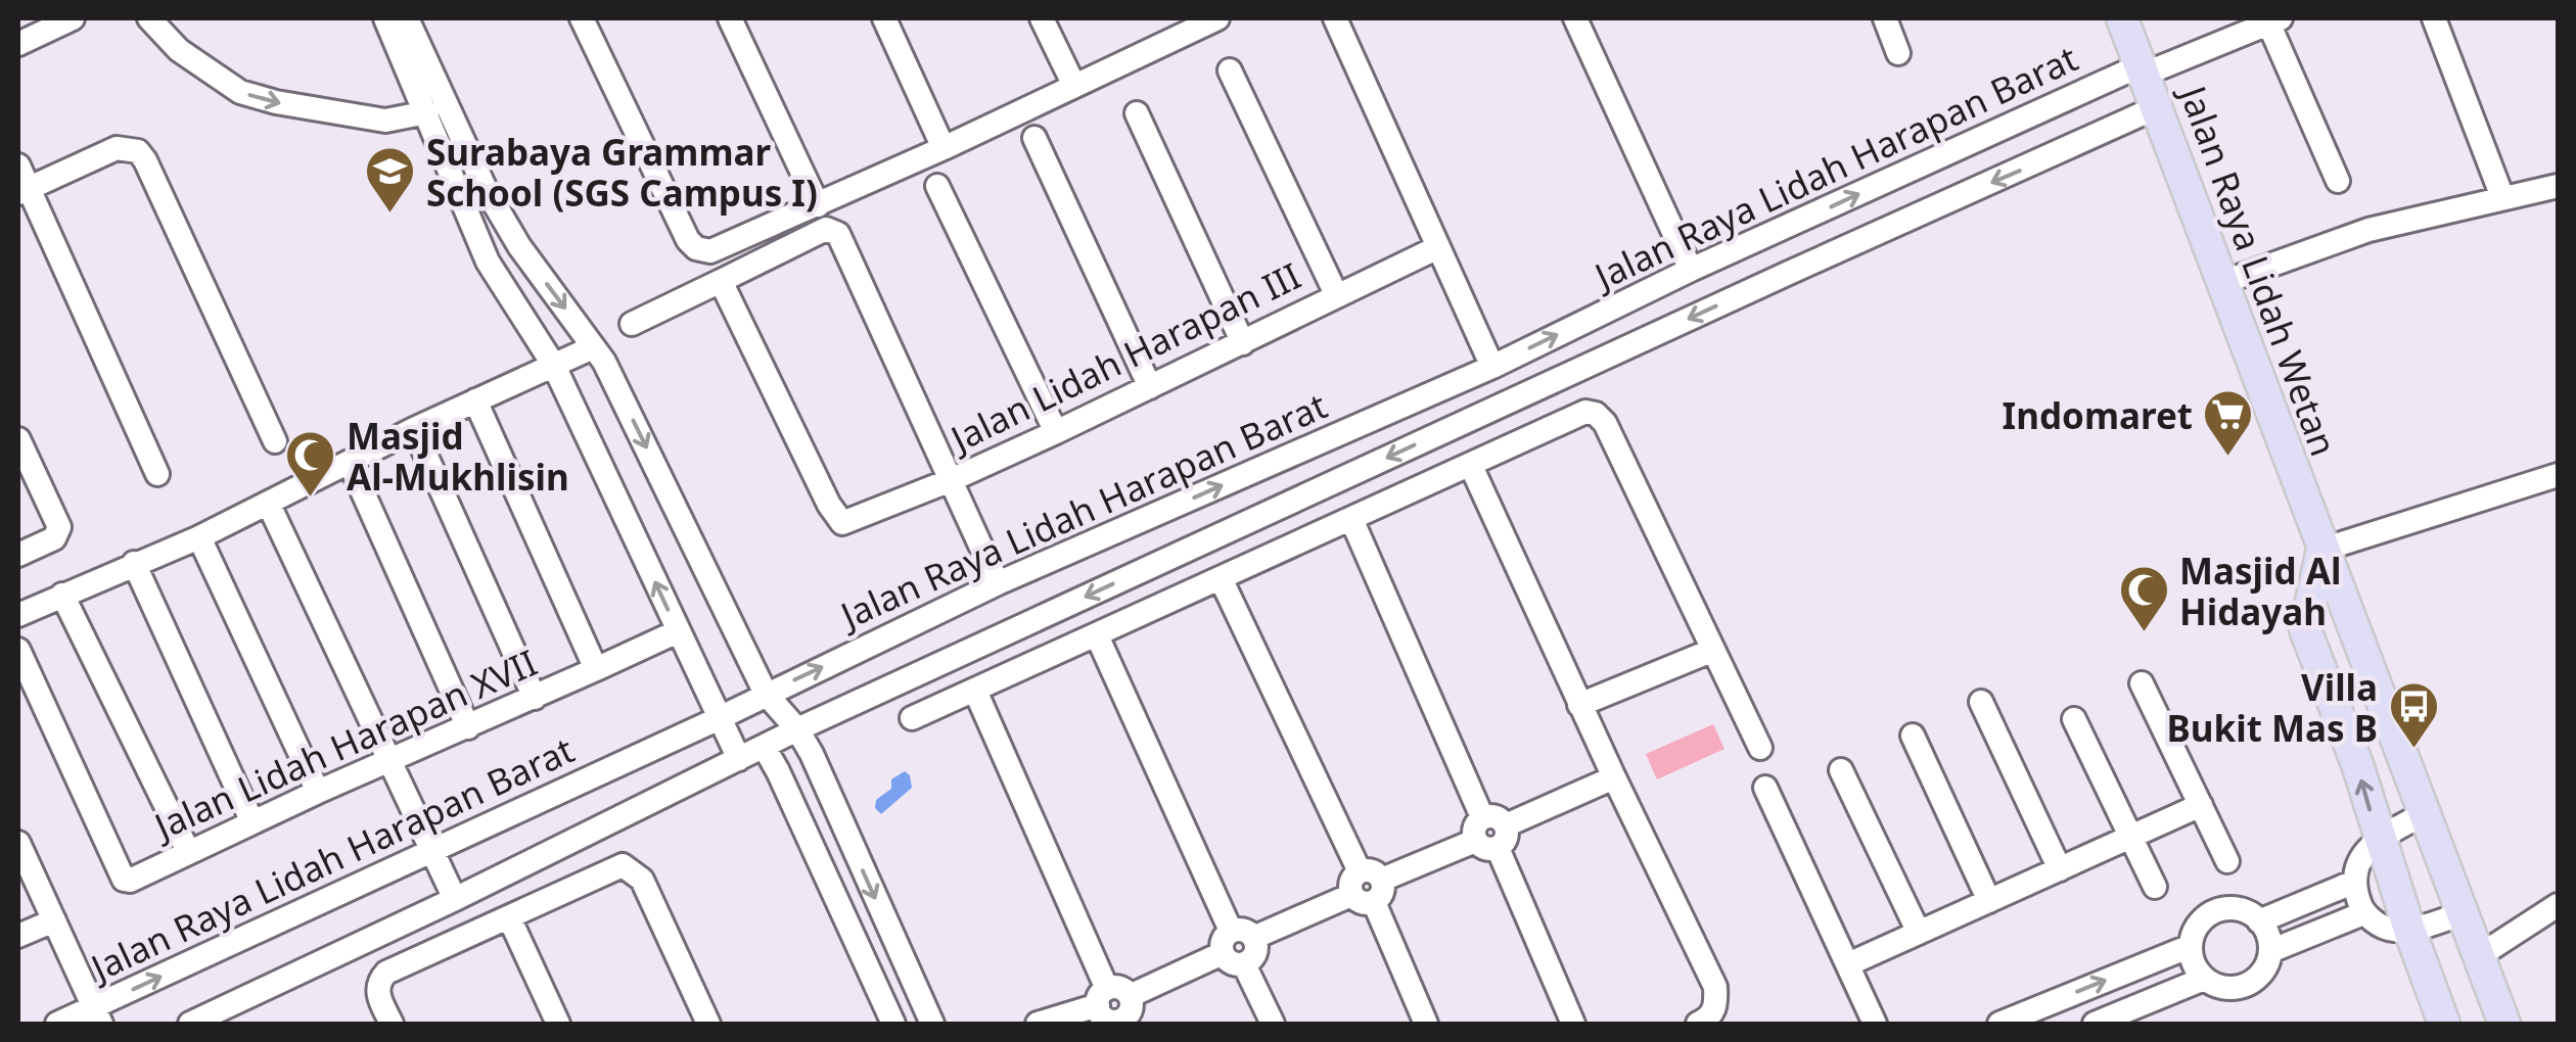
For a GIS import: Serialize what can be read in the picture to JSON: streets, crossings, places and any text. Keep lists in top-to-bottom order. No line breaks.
{"streets":{"main road":["Jalan Raya Lidah Wetan"],"street":["Jalan Raya Lidah Harapan Barat","Jalan Lidah Harapan III","Jalan Lidah Harapan XVII"]},"crossings":[["Jalan Raya Lidah Harapan Barat","Jalan Raya Lidah Wetan"]],"places":{"school or university":["Surabaya Grammar School (SGS Campus I)"],"supermarket":["Indomaret"],"mosque":["Masjid Al-Mukhlisin","Masjid Al Hidayah"],"bus stop":["Villa Bukit Mas B"]}}
